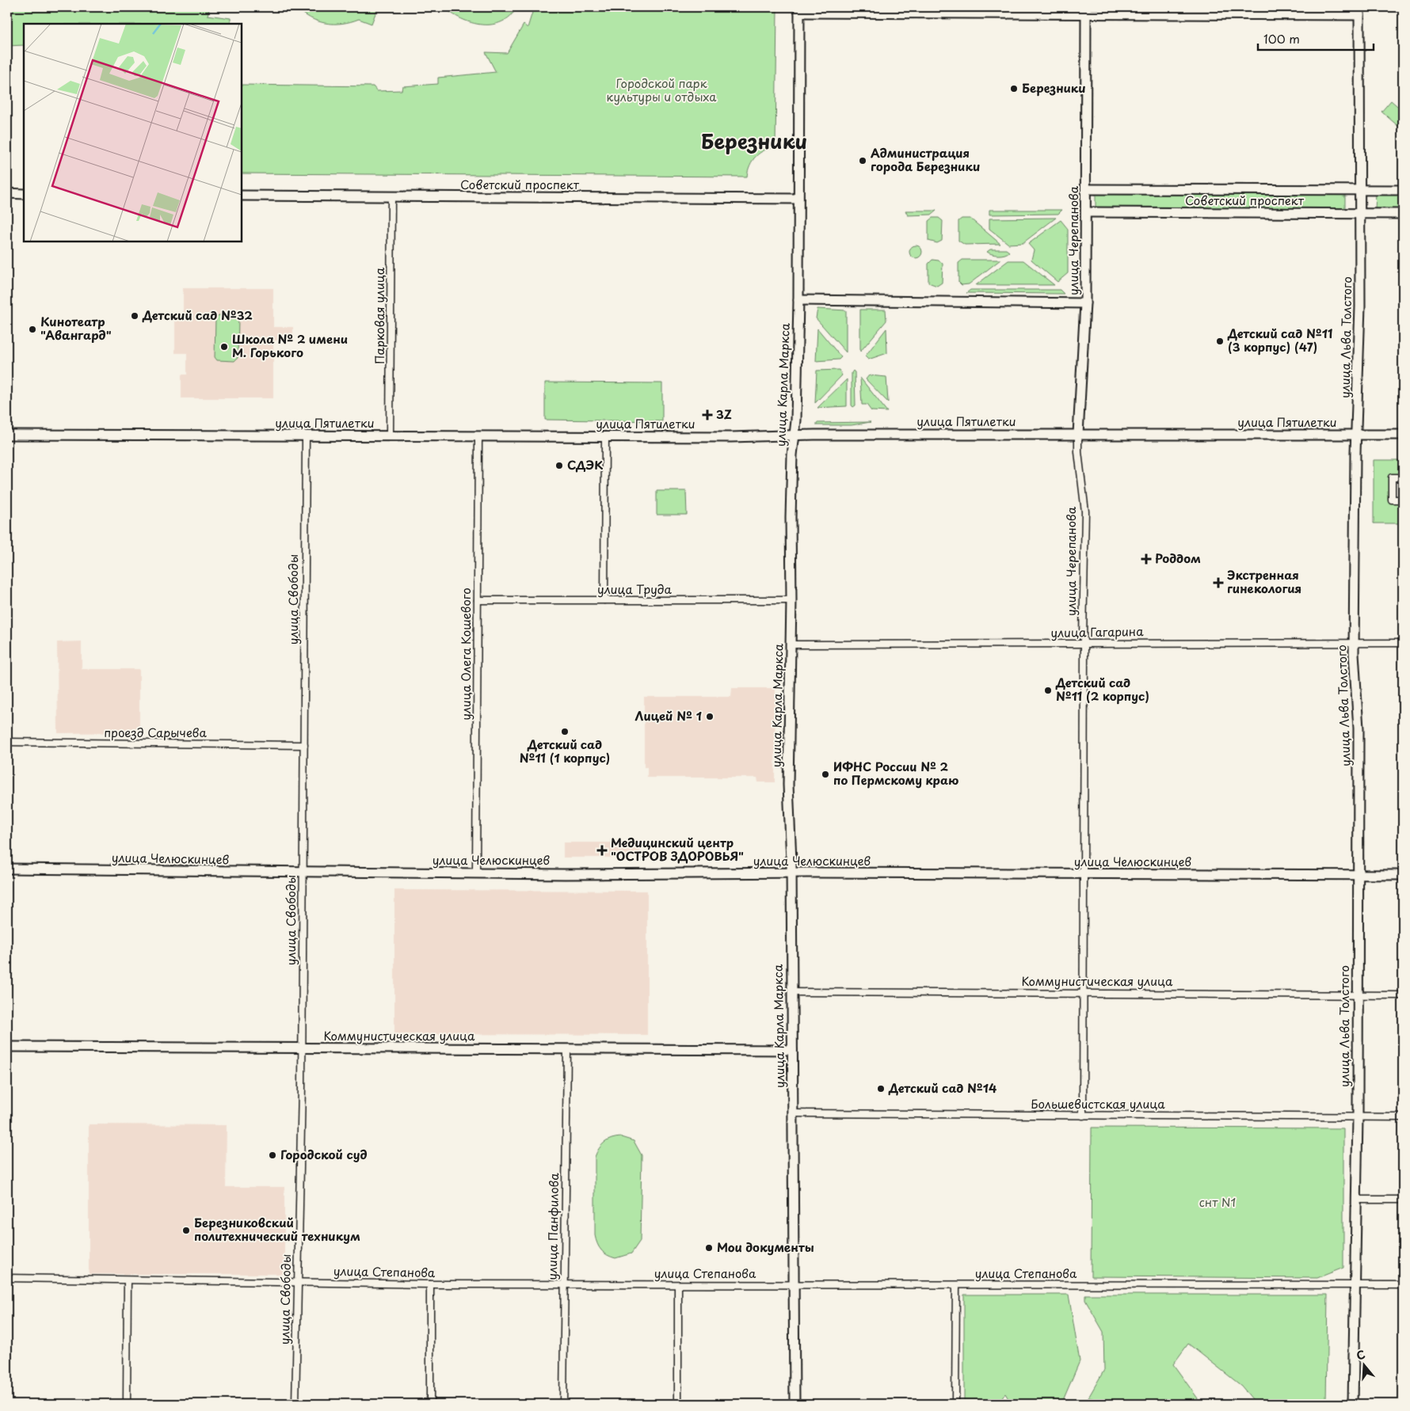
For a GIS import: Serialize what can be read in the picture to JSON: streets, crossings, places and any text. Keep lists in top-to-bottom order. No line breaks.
{"streets":{"street":["Советский проспект","улица Черепанова","Парковая улица","улица Льва Толстого","улица Карла Маркса","улица Пятилетки","улица Труда","улица Свободы","улица Гагарина","улица Олега Кошевого","проезд Сарычева","улица Челюскинцев","Коммунистическая улица","Большевистская улица","улица Панфилова","улица Степанова"]},"crossings":[["Советский проспект","улица Черепанова"],["Советский проспект","Парковая улица"],["Советский проспект","улица Льва Толстого"],["Советский проспект","улица Карла Маркса"],["улица Черепанова","улица Пятилетки"],["улица Черепанова","улица Гагарина"],["улица Черепанова","улица Челюскинцев"],["улица Черепанова","Коммунистическая улица"],["улица Черепанова","Большевистская улица"],["Парковая улица","улица Пятилетки"],["улица Льва Толстого","улица Пятилетки"],["улица Льва Толстого","улица Гагарина"],["улица Льва Толстого","улица Челюскинцев"],["улица Льва Толстого","Коммунистическая улица"],["улица Льва Толстого","Большевистская улица"],["улица Льва Толстого","улица Степанова"],["улица Карла Маркса","улица Пятилетки"],["улица Карла Маркса","улица Труда"],["улица Карла Маркса","улица Гагарина"],["улица Карла Маркса","улица Челюскинцев"],["улица Карла Маркса","Коммунистическая улица"],["улица Карла Маркса","Большевистская улица"],["улица Карла Маркса","улица Степанова"],["улица Пятилетки","улица Свободы"],["улица Пятилетки","улица Олега Кошевого"],["улица Труда","улица Олега Кошевого"],["улица Свободы","проезд Сарычева"],["улица Свободы","улица Челюскинцев"],["улица Свободы","Коммунистическая улица"],["улица Свободы","улица Степанова"],["улица Олега Кошевого","улица Челюскинцев"],["Коммунистическая улица","улица Панфилова"],["улица Панфилова","улица Степанова"]],"districts":["Березники"],"parks":["Городской парк культуры и отдыха","снт N1"],"places":{"other":["Березники","Администрация города Березники","Детский сад №32","Кинотеатр \"Авангард\"","Детский сад №11 (3 корпус) (47)","Школа № 2 имени М. Горького","СДЭК","Детский сад №11 (2 корпус)","Лицей № 1","Детский сад №11 (1 корпус)","ИФНС России № 2 по Пермскому краю","Детский сад №14","Городской суд","Березниковский политехнический техникум","Мои документы"],"health":["3Z","Роддом","Экстренная гинекология","Медицинский центр \"ОСТРОВ ЗДОРОВЬЯ\""]},"scale_bar":"100 m","north":"top"}
